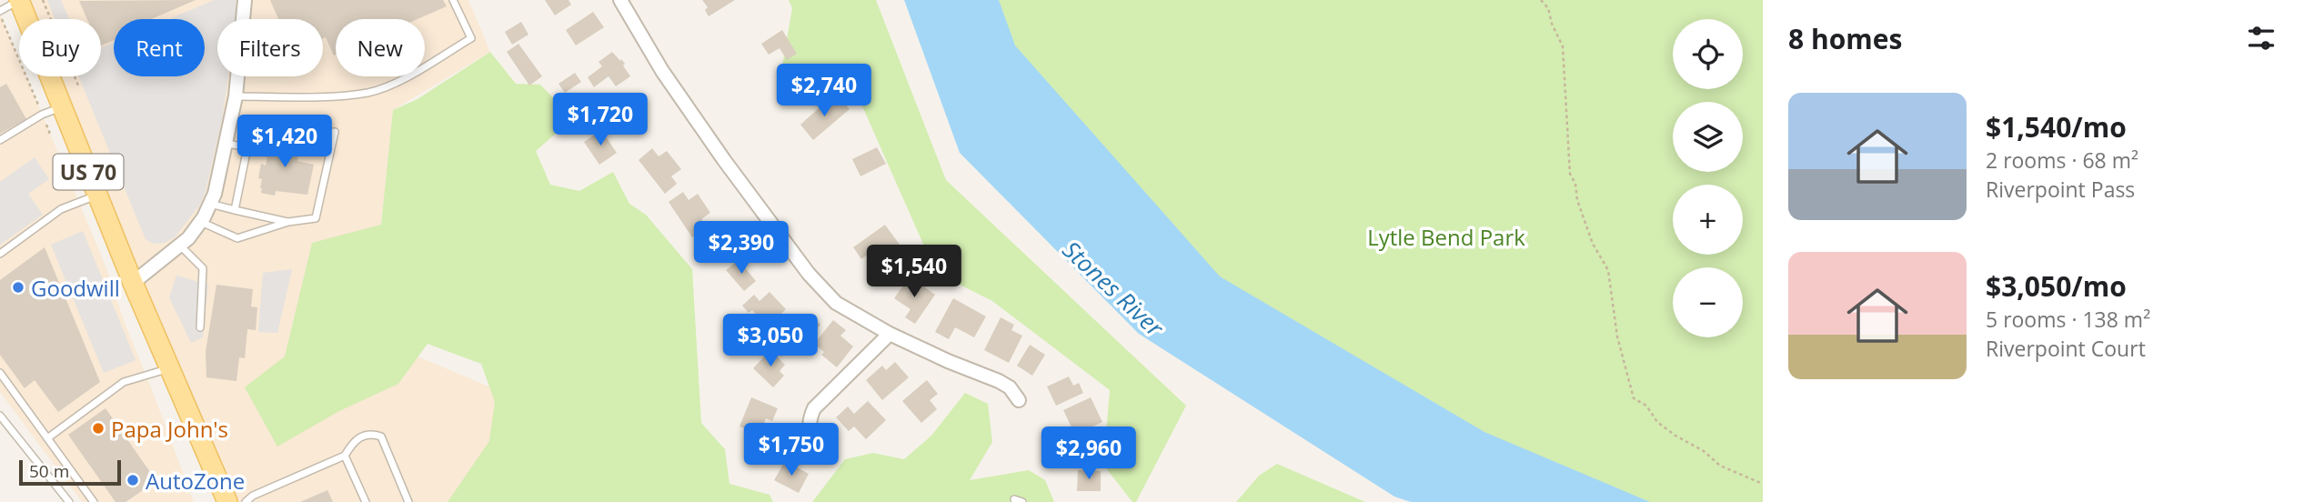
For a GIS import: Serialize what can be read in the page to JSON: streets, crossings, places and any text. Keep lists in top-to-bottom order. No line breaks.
{"streets":{"main road":["US 70"]},"water":["Stones River"],"parks":["Lytle Bend Park"],"places":["Goodwill","Papa John's","AutoZone"],"scale_bar":"50 m","page":{"heading":"8 homes","map_buttons":["+","−"],"chip":["Buy","Rent","Filters","New"],"price":["$2,740","$1,720","$1,420","$2,390","$1,540","$3,050","$1,750","$2,960"],"list":[{"name":"$1,540/mo","note":"2 rooms · 68 m² · Riverpoint Pass"},{"name":"$3,050/mo","note":"5 rooms · 138 m² · Riverpoint Court"}],"scale":"50 m"}}
